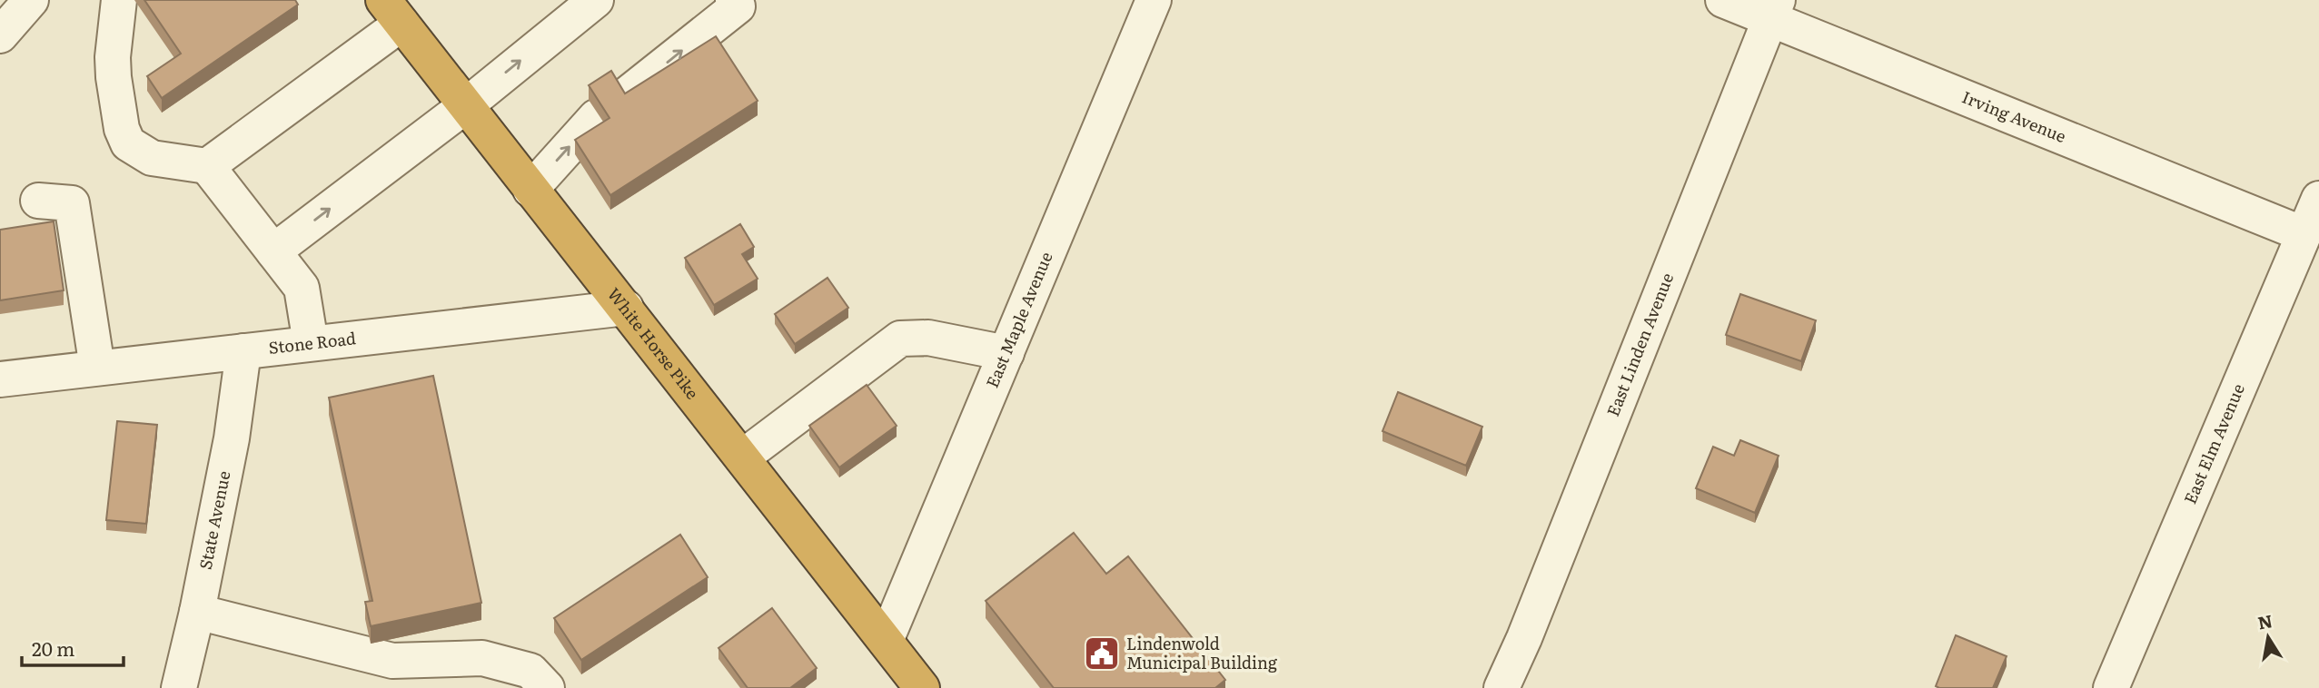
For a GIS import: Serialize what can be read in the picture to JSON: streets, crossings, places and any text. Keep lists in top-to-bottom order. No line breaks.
{"streets":{"highway":["White Horse Pike"],"street":["Irving Avenue","East Maple Avenue","Stone Road","East Linden Avenue","East Elm Avenue","State Avenue"]},"crossings":[["Irving Avenue","East Linden Avenue"],["Irving Avenue","East Elm Avenue"],["East Maple Avenue","White Horse Pike"],["Stone Road","White Horse Pike"],["Stone Road","State Avenue"]],"places":{"public building":["Lindenwold Municipal Building"]},"scale_bar":"20 m","north":"top"}
